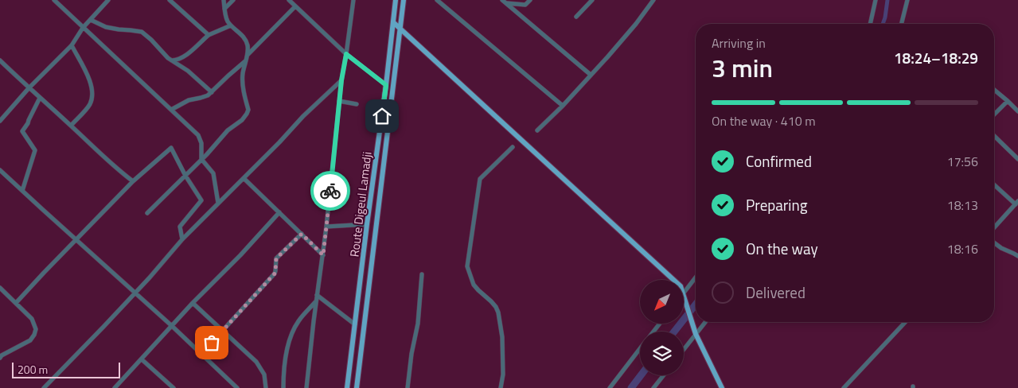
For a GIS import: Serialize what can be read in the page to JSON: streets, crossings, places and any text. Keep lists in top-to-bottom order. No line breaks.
{"streets":{"main road":["Route Digeul Lamadji"]},"scale_bar":"200 m","north":"bottom left","page":{"heading":["3 min","Arriving in","18:24–18:29"],"bar":"On the way · 410 m","list":[["Confirmed","17:56"],["Preparing","18:13"],["On the way","18:16"],"Delivered"],"scale":"200 m"}}
